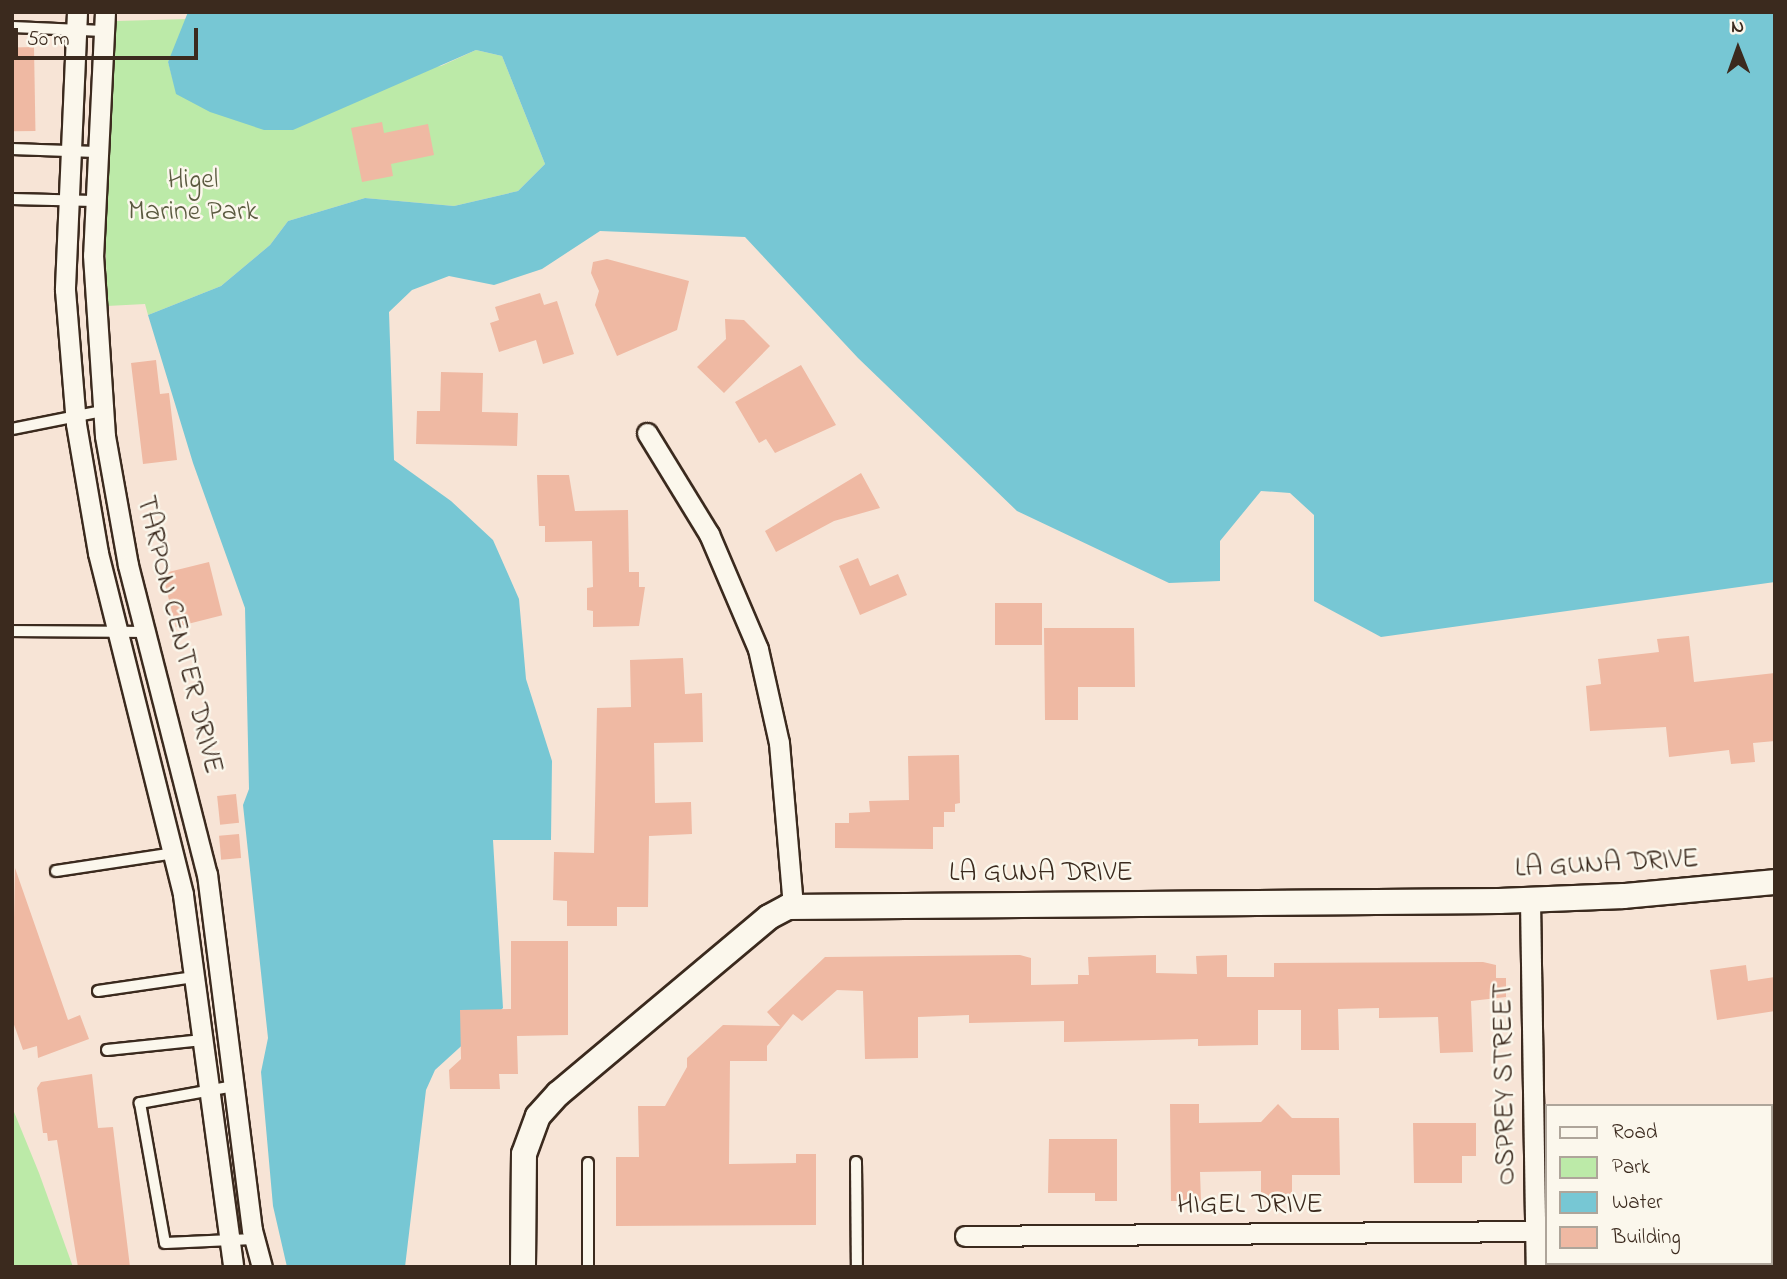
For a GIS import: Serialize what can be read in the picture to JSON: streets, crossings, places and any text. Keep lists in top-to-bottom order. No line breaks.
{"streets":{"street":["TARPON CENTER DRIVE","LA GUNA DRIVE","OSPREY STREET","HIGEL DRIVE"]},"crossings":[["LA GUNA DRIVE","OSPREY STREET"],["OSPREY STREET","HIGEL DRIVE"]],"parks":["Higel Marine Park"],"legend":["Road","Park","Water","Building"],"scale_bar":"50 m","north":"top"}
